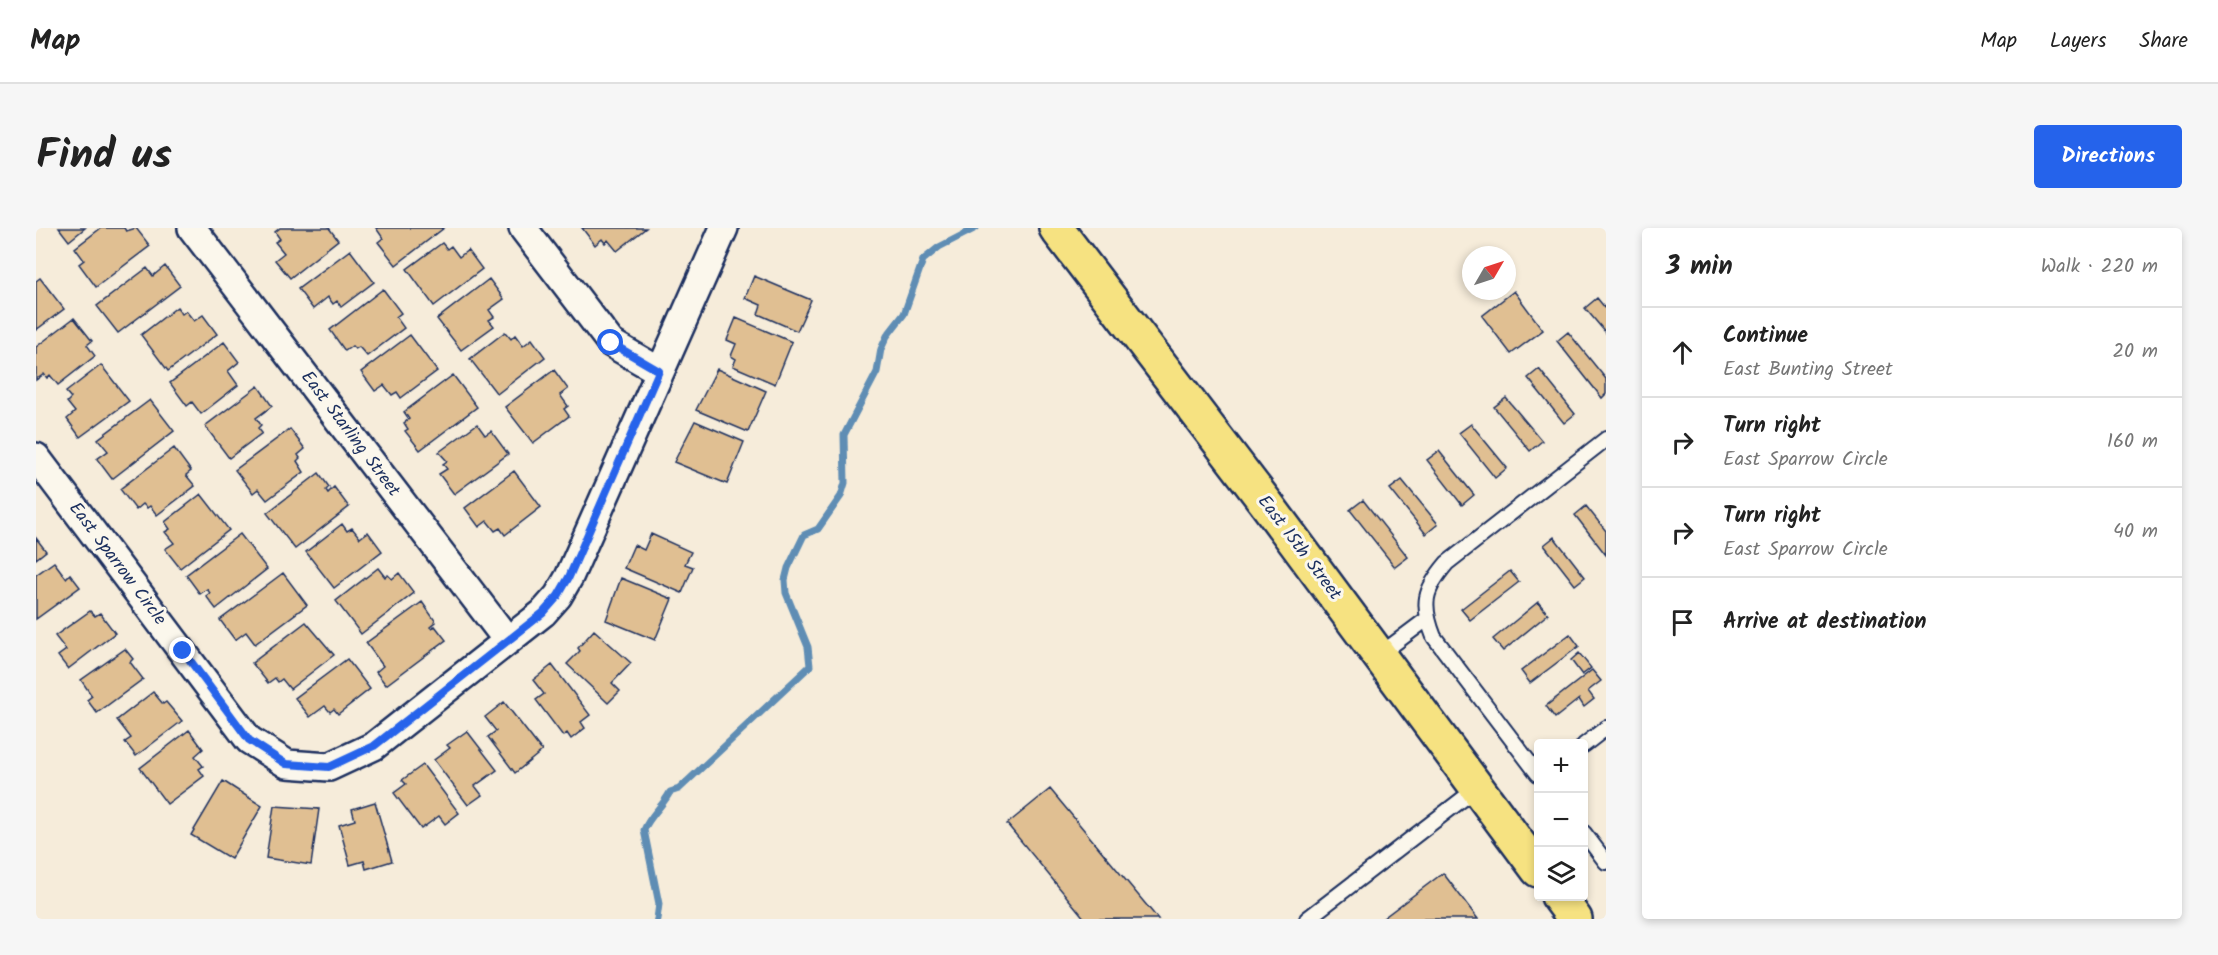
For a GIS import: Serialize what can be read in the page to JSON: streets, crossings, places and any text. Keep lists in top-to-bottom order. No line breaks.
{"streets":{"main road":["East 15th Street"],"street":["East Starling Street","East Sparrow Circle"]},"crossings":[["East Starling Street","East Sparrow Circle"]],"north":"top right","page":{"header":"Map","nav":["Map","Layers","Share"],"title":"Find us","buttons":"Directions","heading":["3 min","Walk · 220 m"],"list":[["Continue","East Bunting Street","20 m"],["Turn right","East Sparrow Circle","160 m"],["Turn right","East Sparrow Circle","40 m"],"Arrive at destination"],"map_buttons":["+","−"]}}
